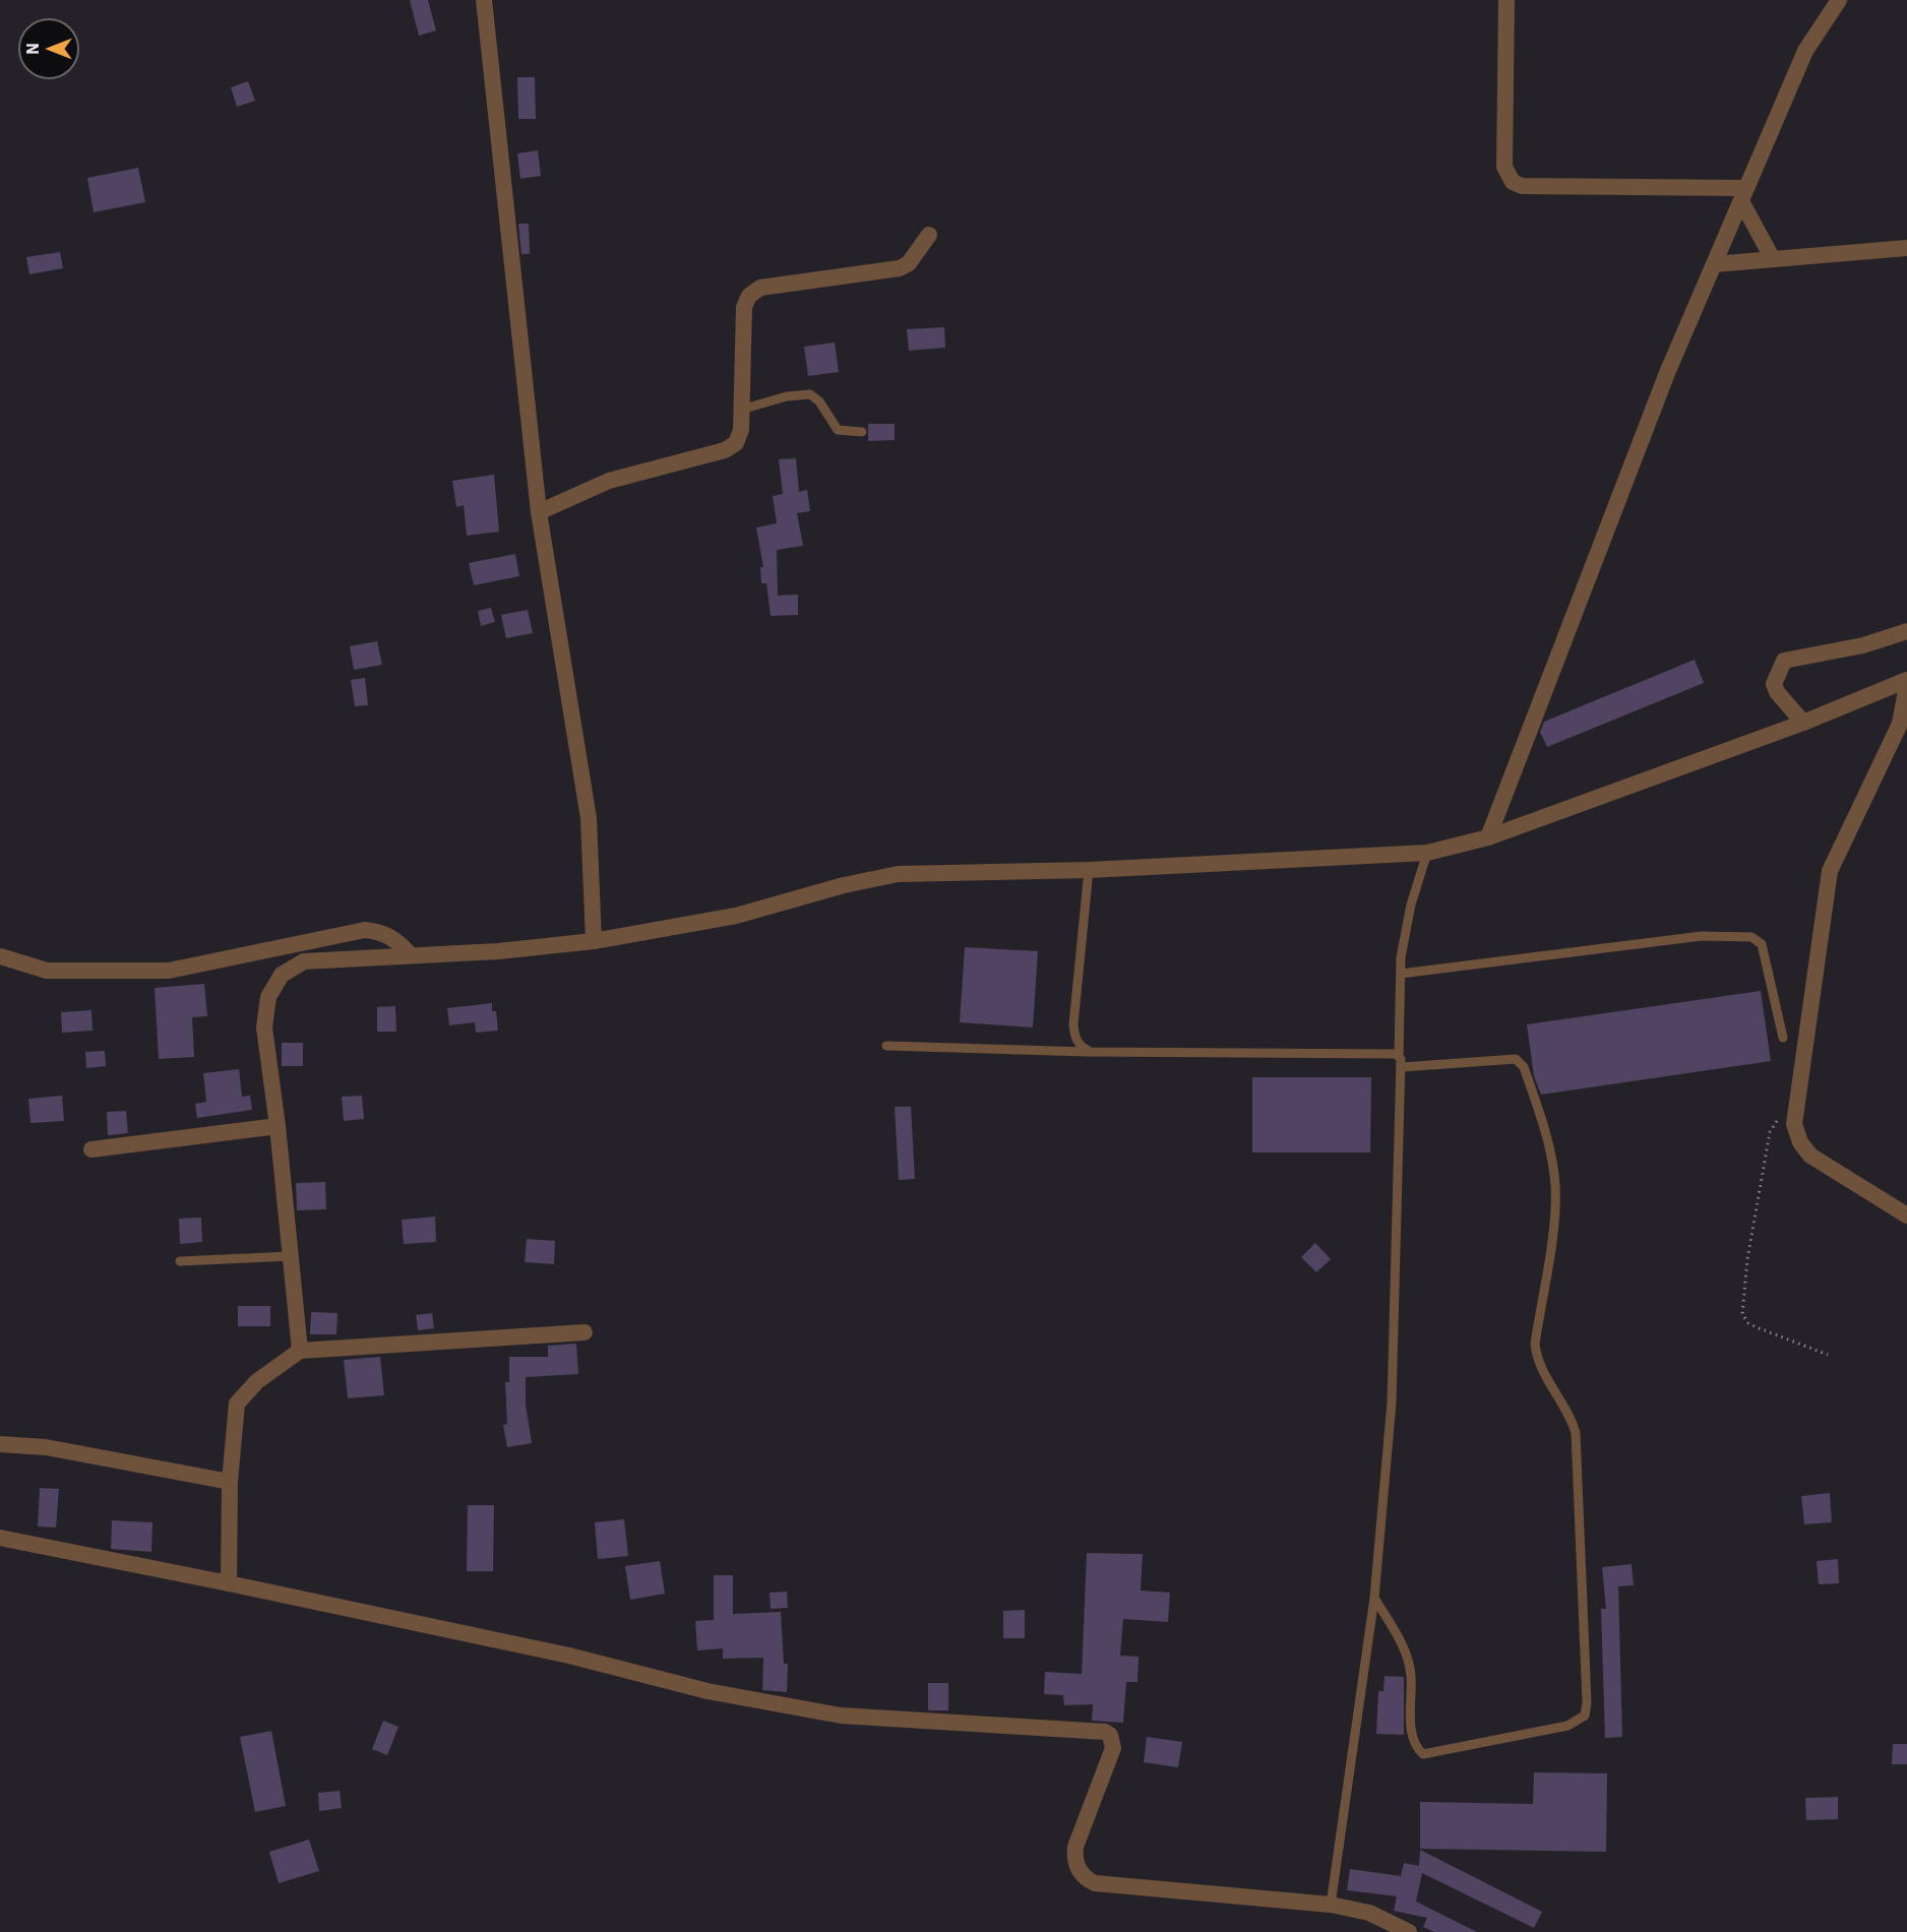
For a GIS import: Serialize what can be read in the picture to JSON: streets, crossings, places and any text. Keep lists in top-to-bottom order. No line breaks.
{"north":"left"}
